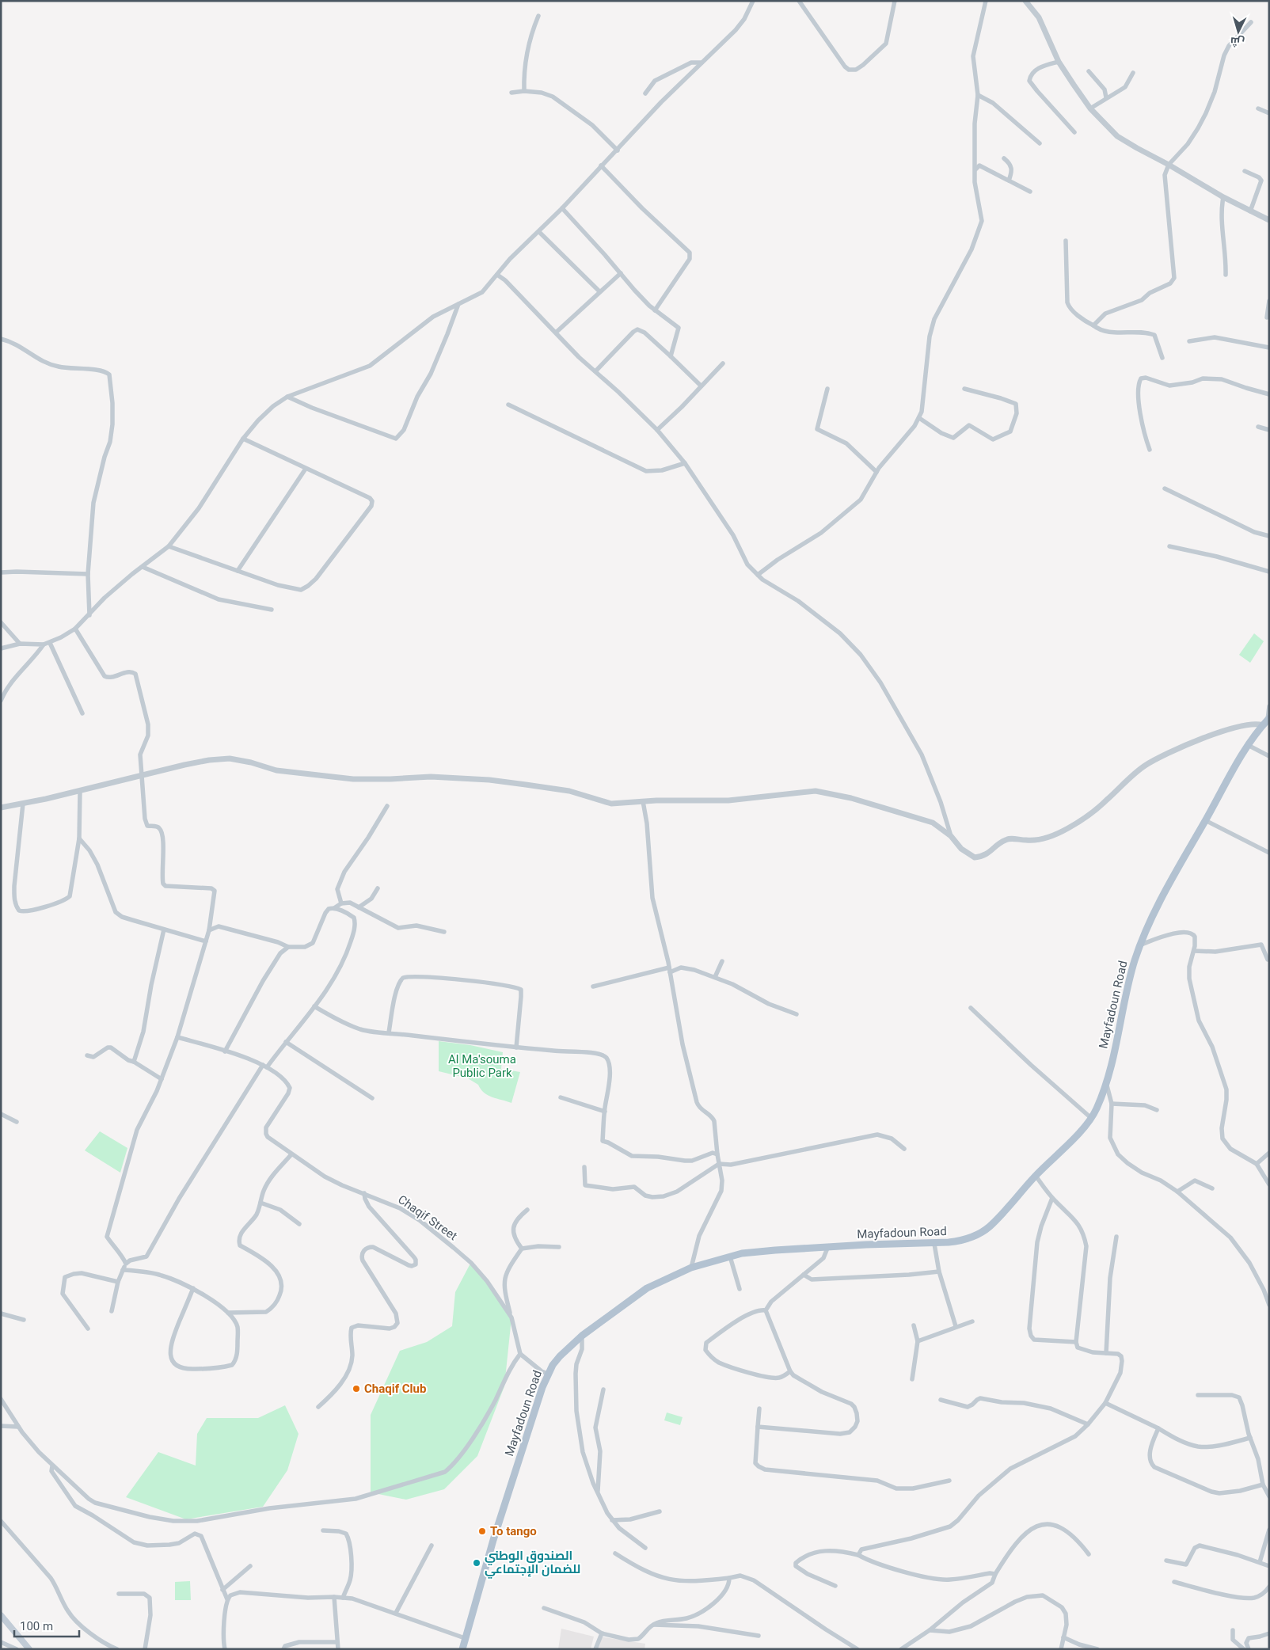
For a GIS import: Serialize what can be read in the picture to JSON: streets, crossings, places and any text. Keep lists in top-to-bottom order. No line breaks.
{"streets":{"main road":["Mayfadoun Road"],"street":["Chaqif Street"]},"parks":["Al Ma'souma Public Park"],"places":["Chaqif Club","To tango","الصندوق الوطني للضمان الإجتماعي"],"scale_bar":"100 m","north":"bottom"}
